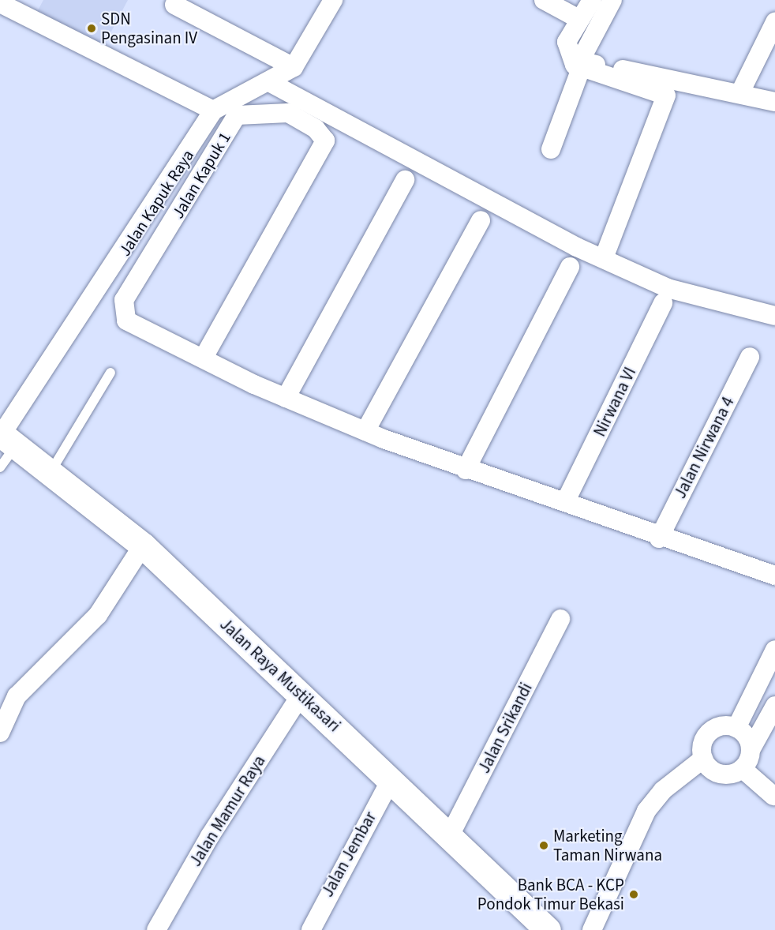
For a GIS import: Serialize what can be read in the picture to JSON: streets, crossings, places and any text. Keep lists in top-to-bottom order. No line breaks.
{"streets":{"main road":["Jalan Raya Mustikasari"],"street":["Jalan Kapuk 1","Jalan Kapuk Raya","Nirwana VI","Jalan Nirwana 4","Jalan Srikandi","Jalan Mamur Raya","Jalan Jembar"]},"crossings":[["Jalan Kapuk 1","Jalan Kapuk Raya"],["Jalan Kapuk Raya","Jalan Raya Mustikasari"],["Jalan Raya Mustikasari","Jalan Srikandi"],["Jalan Raya Mustikasari","Jalan Mamur Raya"],["Jalan Raya Mustikasari","Jalan Jembar"]],"places":["SDN Pengasinan IV","Marketing Taman Nirwana","Bank BCA - KCP Pondok Timur Bekasi"]}
